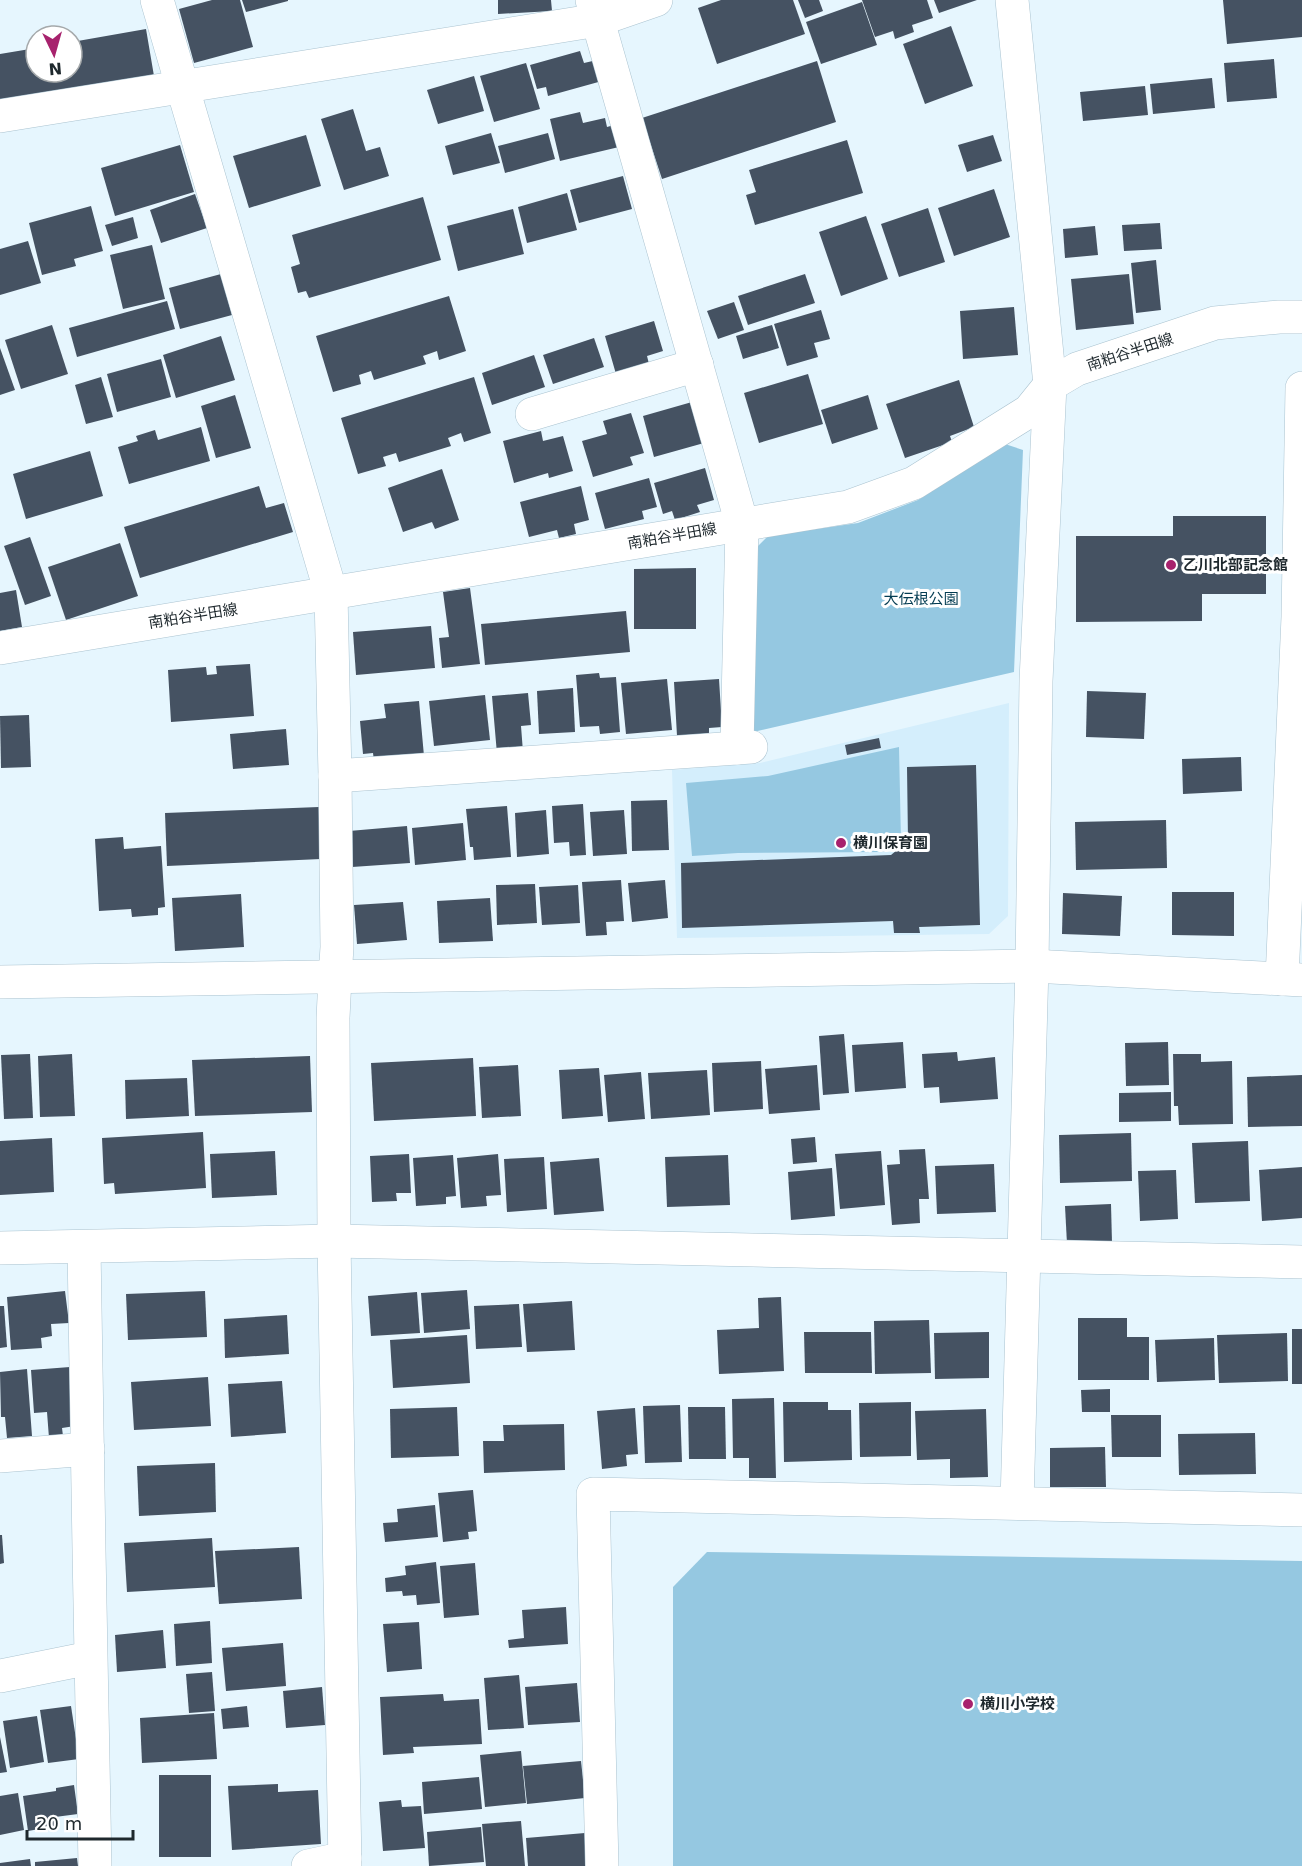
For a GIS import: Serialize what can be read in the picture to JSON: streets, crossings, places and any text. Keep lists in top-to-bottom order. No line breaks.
{"streets":{"street":["南粕谷半田線"]},"parks":["大伝根公園"],"places":["乙川北部記念館","横川保育園","横川小学校"],"scale_bar":"20 m","north":"bottom"}
